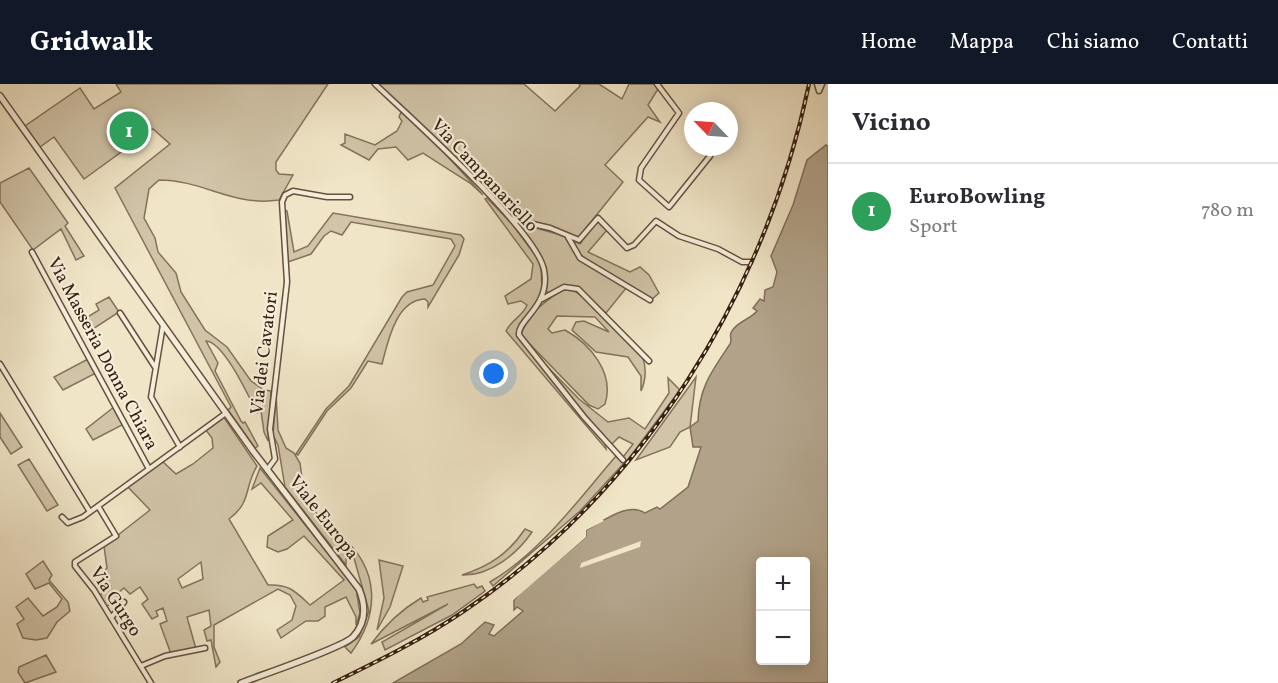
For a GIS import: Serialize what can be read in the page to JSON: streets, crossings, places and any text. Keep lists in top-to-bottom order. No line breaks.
{"streets":{"street":["Via Campanariello","Via dei Cavatori","Via Masseria Donna Chiara","Viale Europa","Via Gurgo"]},"crossings":[["Via dei Cavatori","Viale Europa"],["Via Masseria Donna Chiara","Viale Europa"],["Via Masseria Donna Chiara","Via Gurgo"]],"north":"top left","page":{"header":"Gridwalk","nav":["Home","Mappa","Chi siamo","Contatti"],"heading":"Vicino","pins":"1","list":[{"mark":"1","name":"EuroBowling","note":"Sport","value":"780 m"}],"map_buttons":["+","−"]}}
